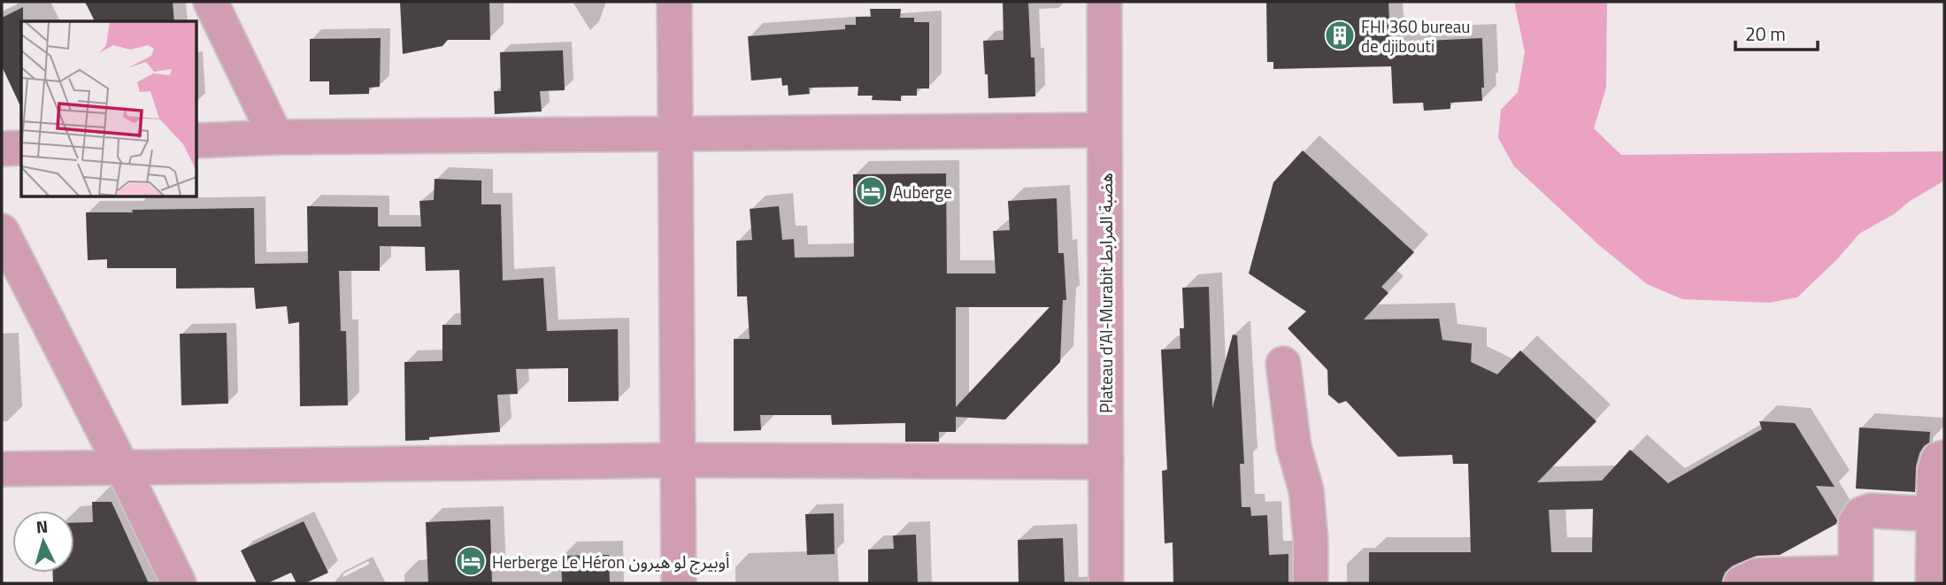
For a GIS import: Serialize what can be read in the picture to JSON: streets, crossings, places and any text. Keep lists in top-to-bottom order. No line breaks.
{"streets":{"street":["Plateau d'Al-Murabit هضبة المرابط"]},"places":{"building":["FHI 360 bureau de djibouti"],"hotel":["Auberge","Herberge Le Héron أوبيرج لو هيرون"]},"scale_bar":"20 m","north":"top"}
